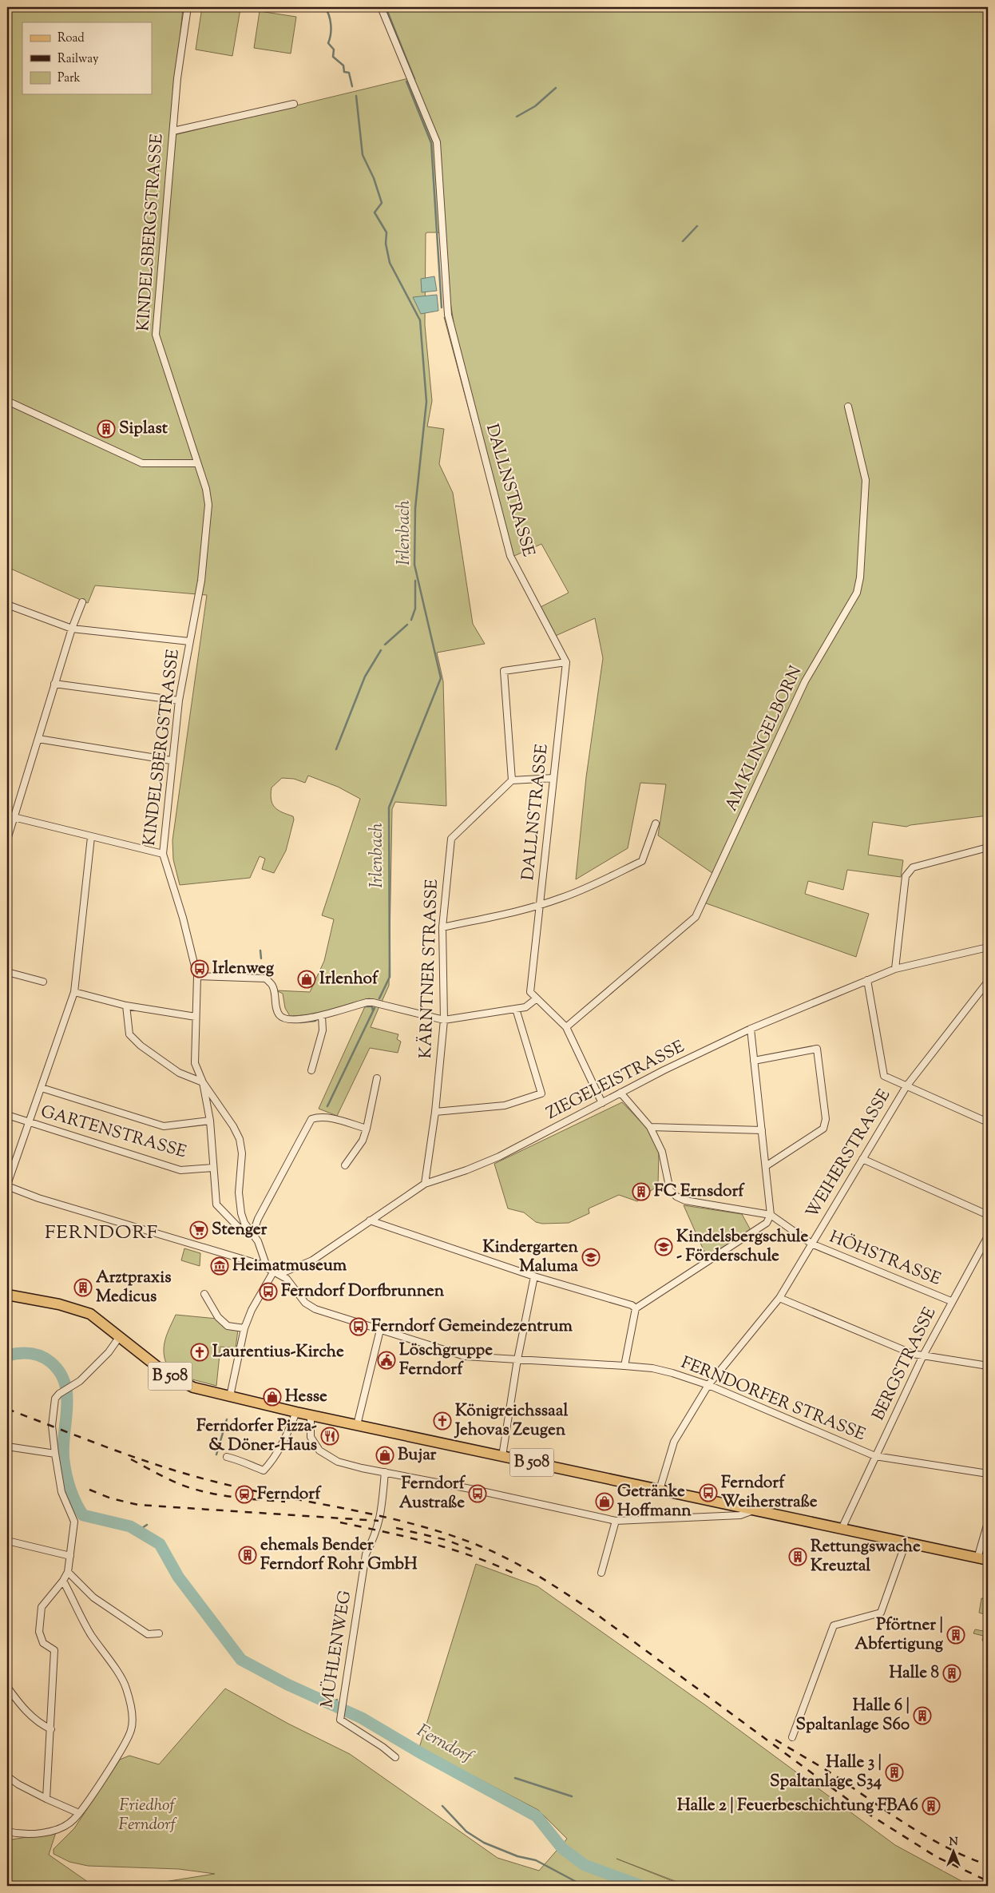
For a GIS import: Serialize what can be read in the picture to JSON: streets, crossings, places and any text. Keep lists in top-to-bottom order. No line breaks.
{"streets":{"main road":["B 508"],"street":["KINDELSBERGSTRASSE","DALLNSTRASSE","AM KLINGELBORN","KÄRNTNER STRASSE","ZIEGELEISTRASSE","GARTENSTRASSE","WEIHERSTRASSE","HÖHSTRASSE","BERGSTRASSE","FERNDORFER STRASSE","MÜHLENWEG"]},"crossings":[["KINDELSBERGSTRASSE","ZIEGELEISTRASSE"],["KINDELSBERGSTRASSE","FERNDORFER STRASSE"],["DALLNSTRASSE","AM KLINGELBORN"],["DALLNSTRASSE","ZIEGELEISTRASSE"],["KÄRNTNER STRASSE","ZIEGELEISTRASSE"],["ZIEGELEISTRASSE","HÖHSTRASSE"],["ZIEGELEISTRASSE","FERNDORFER STRASSE"],["WEIHERSTRASSE","HÖHSTRASSE"],["WEIHERSTRASSE","B 508"],["WEIHERSTRASSE","FERNDORFER STRASSE"],["HÖHSTRASSE","BERGSTRASSE"],["BERGSTRASSE","B 508"],["BERGSTRASSE","FERNDORFER STRASSE"]],"districts":["FERNDORF"],"water":["Irlenbach","Ferndorf"],"parks":["Friedhof Ferndorf"],"places":{"building":["Siplast","FC Ernsdorf","Arztpraxis Medicus","ehemals Bender Ferndorf Rohr GmbH","Rettungswache Kreuztal","Pförtner | Abfertigung","Halle 8","Halle 6 | Spaltanlage S60","Halle 3 | Spaltanlage S34","Halle 2 | Feuerbeschichtung FBA6"],"bus stop":["Irlenweg","Ferndorf Dorfbrunnen","Ferndorf Gemeindezentrum","Ferndorf Weiherstraße","Ferndorf Austraße"],"shop":["Irlenhof","Hesse","Bujar","Getränke Hoffmann"],"supermarket":["Stenger"],"school or university":["Kindelsbergschule - Förderschule","Kindergarten Maluma"],"museum":["Heimatmuseum"],"church":["Laurentius-Kirche","Königreichssaal Jehovas Zeugen"],"public building":["Löschgruppe Ferndorf"],"restaurant":["Ferndorfer Pizza- & Döner-Haus"],"station":["Ferndorf"]},"legend":["Road","Railway","Park"],"north":"top"}
